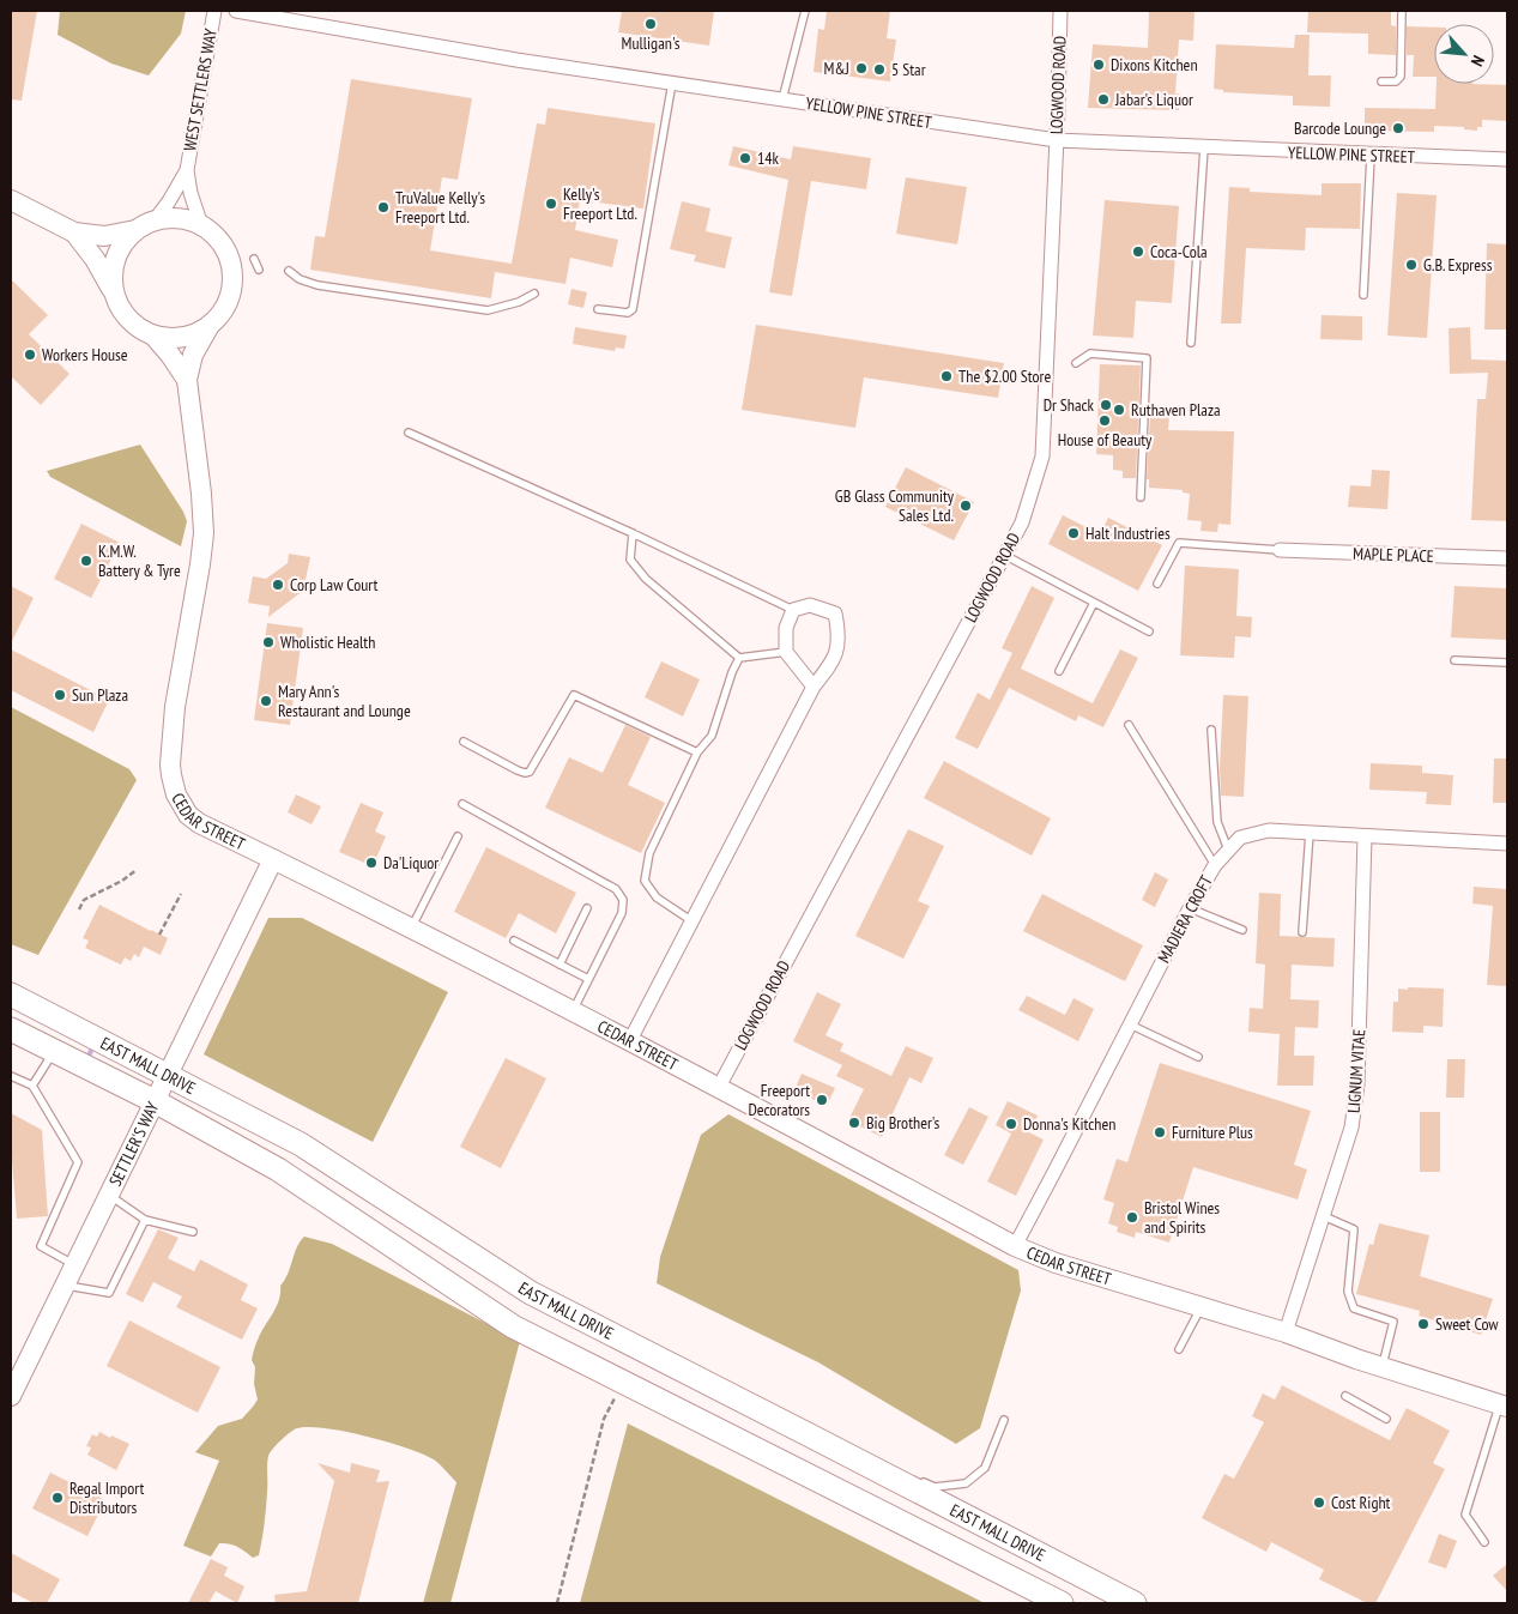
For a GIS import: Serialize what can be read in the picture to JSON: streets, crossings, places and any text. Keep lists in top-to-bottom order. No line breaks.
{"streets":{"main road":["CEDAR STREET","EAST MALL DRIVE","SETTLER'S WAY"],"street":["LOGWOOD ROAD","WEST SETTLERS WAY","YELLOW PINE STREET","MAPLE PLACE","MADIERA CROFT","LIGNUM VITAE"]},"crossings":[["LOGWOOD ROAD","YELLOW PINE STREET"],["LOGWOOD ROAD","CEDAR STREET"],["CEDAR STREET","MADIERA CROFT"],["CEDAR STREET","LIGNUM VITAE"],["CEDAR STREET","SETTLER'S WAY"],["MADIERA CROFT","LIGNUM VITAE"],["EAST MALL DRIVE","SETTLER'S WAY"]],"places":["Mulligan's","Dixons Kitchen","M&J","5 Star","Jabar's Liquor","Barcode Lounge","14k","Kelly's Freeport Ltd.","TruValue Kelly's Freeport Ltd.","Coca-Cola","G.B. Express","Workers House","The $2.00 Store","Dr Shack","Ruthaven Plaza","House of Beauty","GB Glass Community Sales Ltd.","Halt Industries","K.M.W. Battery & Tyre","Corp Law Court","Wholistic Health","Sun Plaza","Mary Ann's Restaurant and Lounge","Da'Liquor","Freeport Decorators","Big Brother's","Donna's Kitchen","Furniture Plus","Bristol Wines and Spirits","Sweet Cow","Regal Import Distributors","Cost Right"],"north":"bottom right"}
